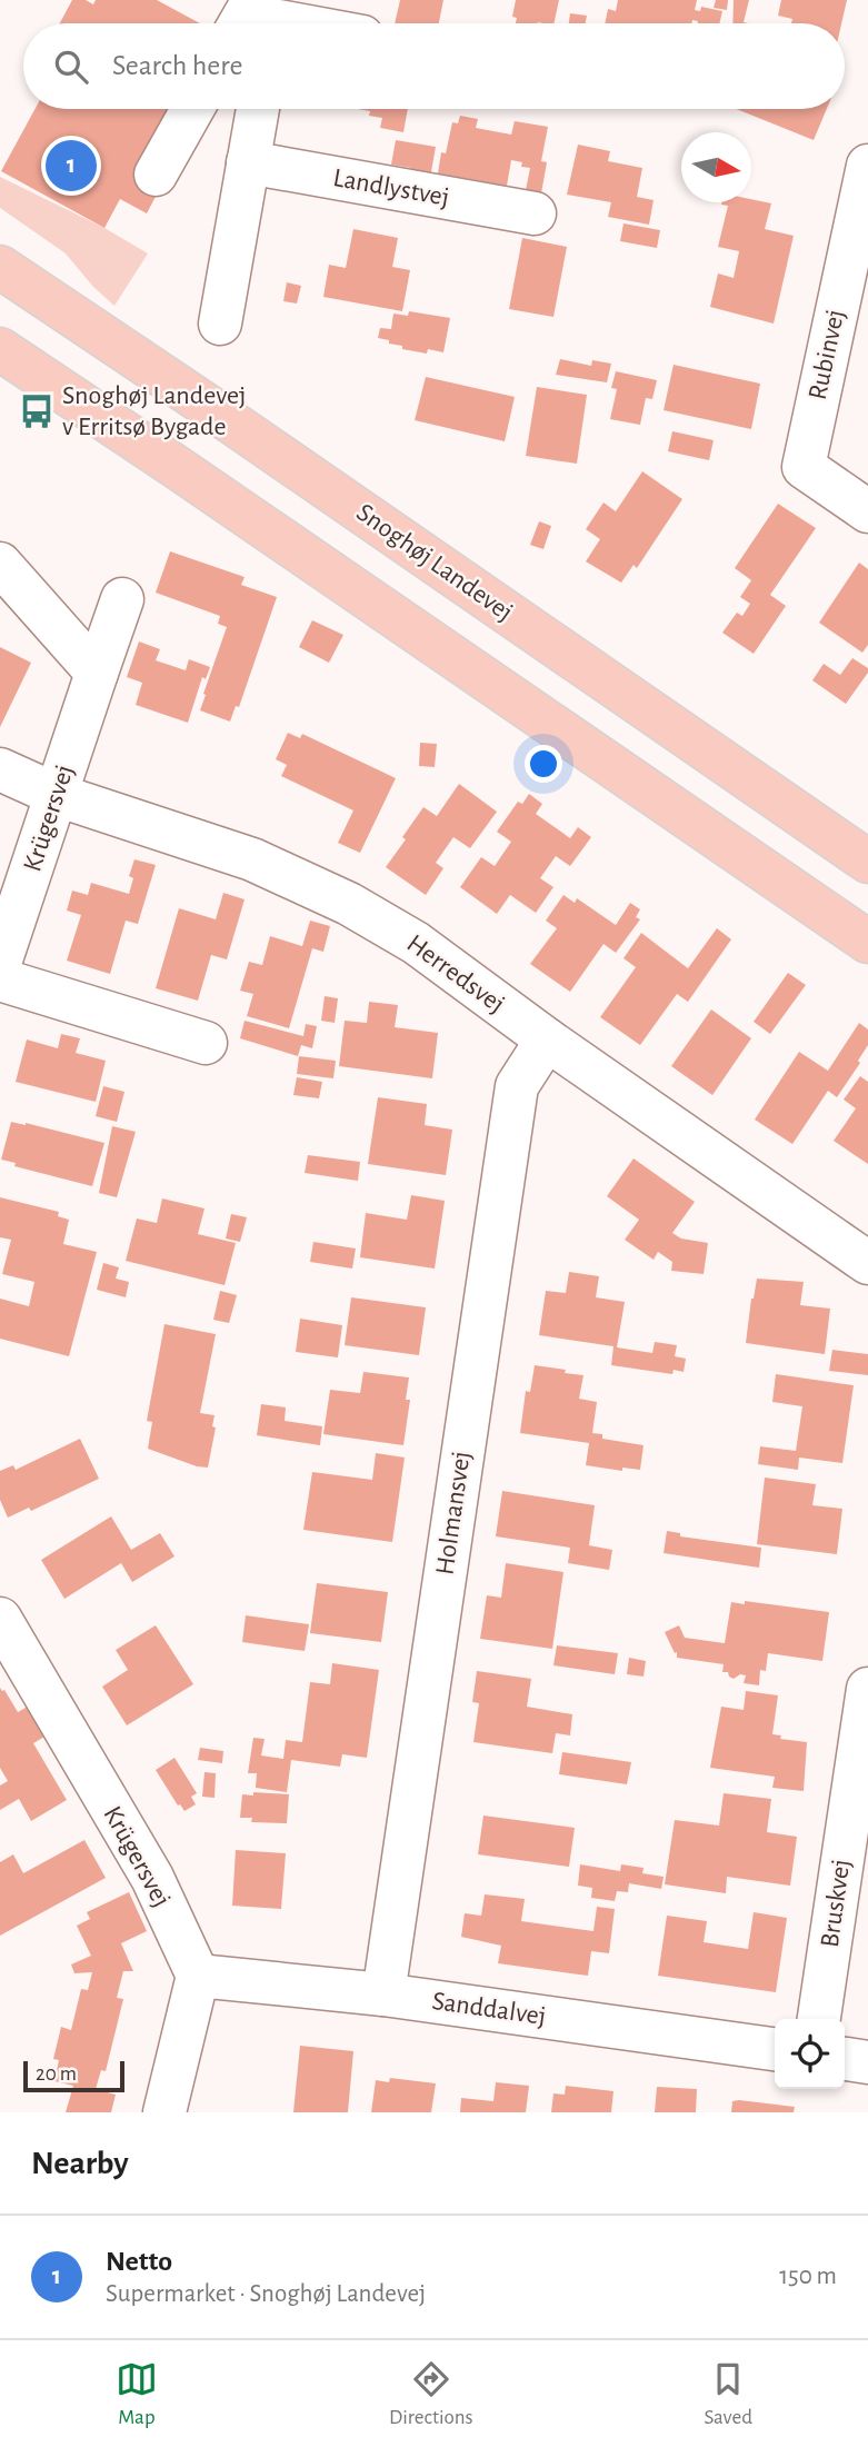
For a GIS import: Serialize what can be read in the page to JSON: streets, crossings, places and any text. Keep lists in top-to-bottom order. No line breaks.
{"streets":{"main road":["Snoghøj Landevej"],"street":["Landlystvej","Rubinvej","Krügersvej","Herredsvej","Holmansvej","Bruskvej","Sanddalvej"]},"crossings":[["Krügersvej","Herredsvej"],["Krügersvej","Sanddalvej"],["Herredsvej","Holmansvej"],["Holmansvej","Sanddalvej"]],"places":{"bus stop":["Snoghøj Landevej v Erritsø Bygade"]},"scale_bar":"20 m","north":"right","page":{"search":"Search here","pins":"1","scale":"20 m","heading":"Nearby","list":[{"mark":"1","name":"Netto","note":"Supermarket · Snoghøj Landevej","value":"150 m"}],"nav":["Map","Directions","Saved"]}}
